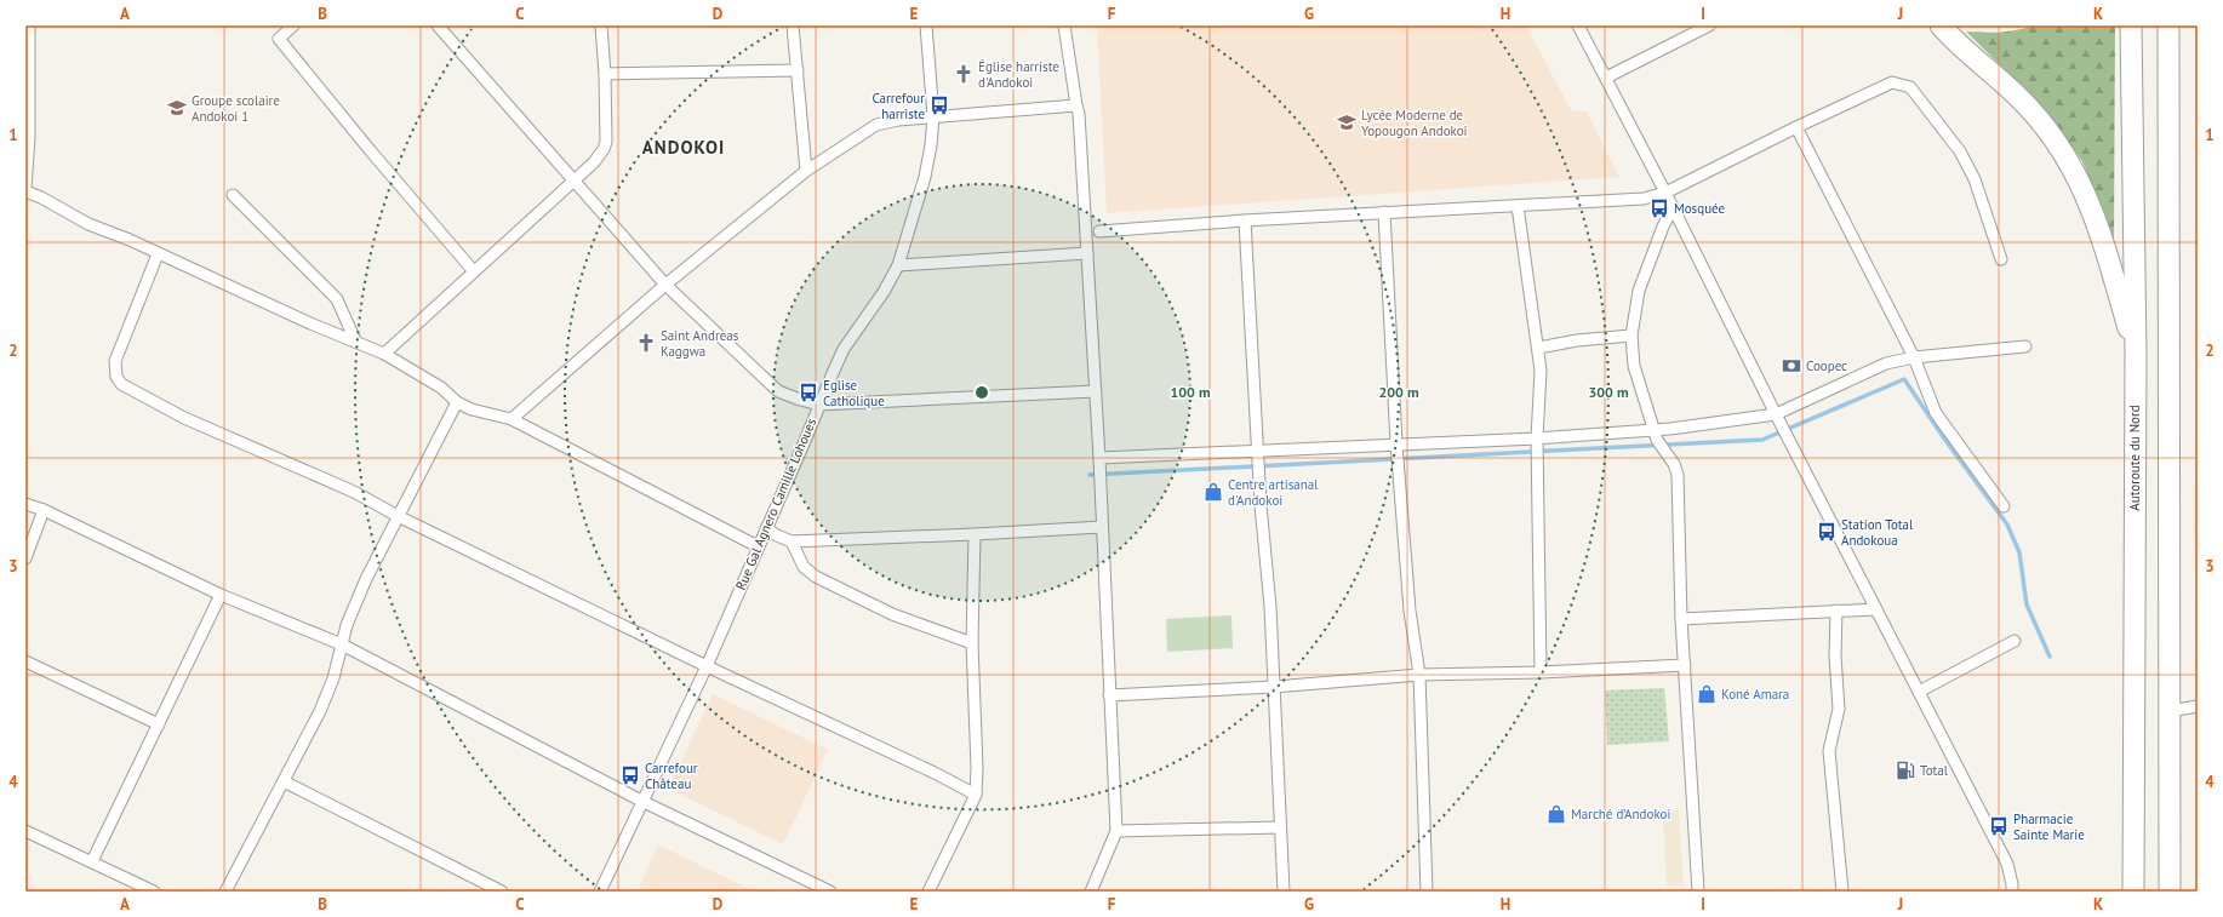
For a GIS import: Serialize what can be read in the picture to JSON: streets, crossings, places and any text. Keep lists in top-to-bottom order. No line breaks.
{"streets":{"highway":["Autoroute du Nord"],"street":["Rue Gal Agnero Camille Lohoues"]},"districts":["ANDOKOI"],"places":{"church":["Église harriste d'Andokoi","Saint Andreas Kaggwa"],"bus stop":["Carrefour harriste","Mosquée","Eglise Catholique","Station Total Andokoua","Carrefour Château","Pharmacie Sainte Marie"],"school or university":["Groupe scolaire Andokoi 1","Lycée Moderne de Yopougon Andokoi"],"bank":["Coopec"],"shop":["Centre artisanal d'Andokoi","Koné Amara","Marché d’Andokoi"],"fuel station":["Total"]},"grid":{"columns":["A","B","C","D","E","F","G","H","I","J","K"],"rows":["1","2","3","4"]},"rings":["100 m","200 m","300 m"]}
